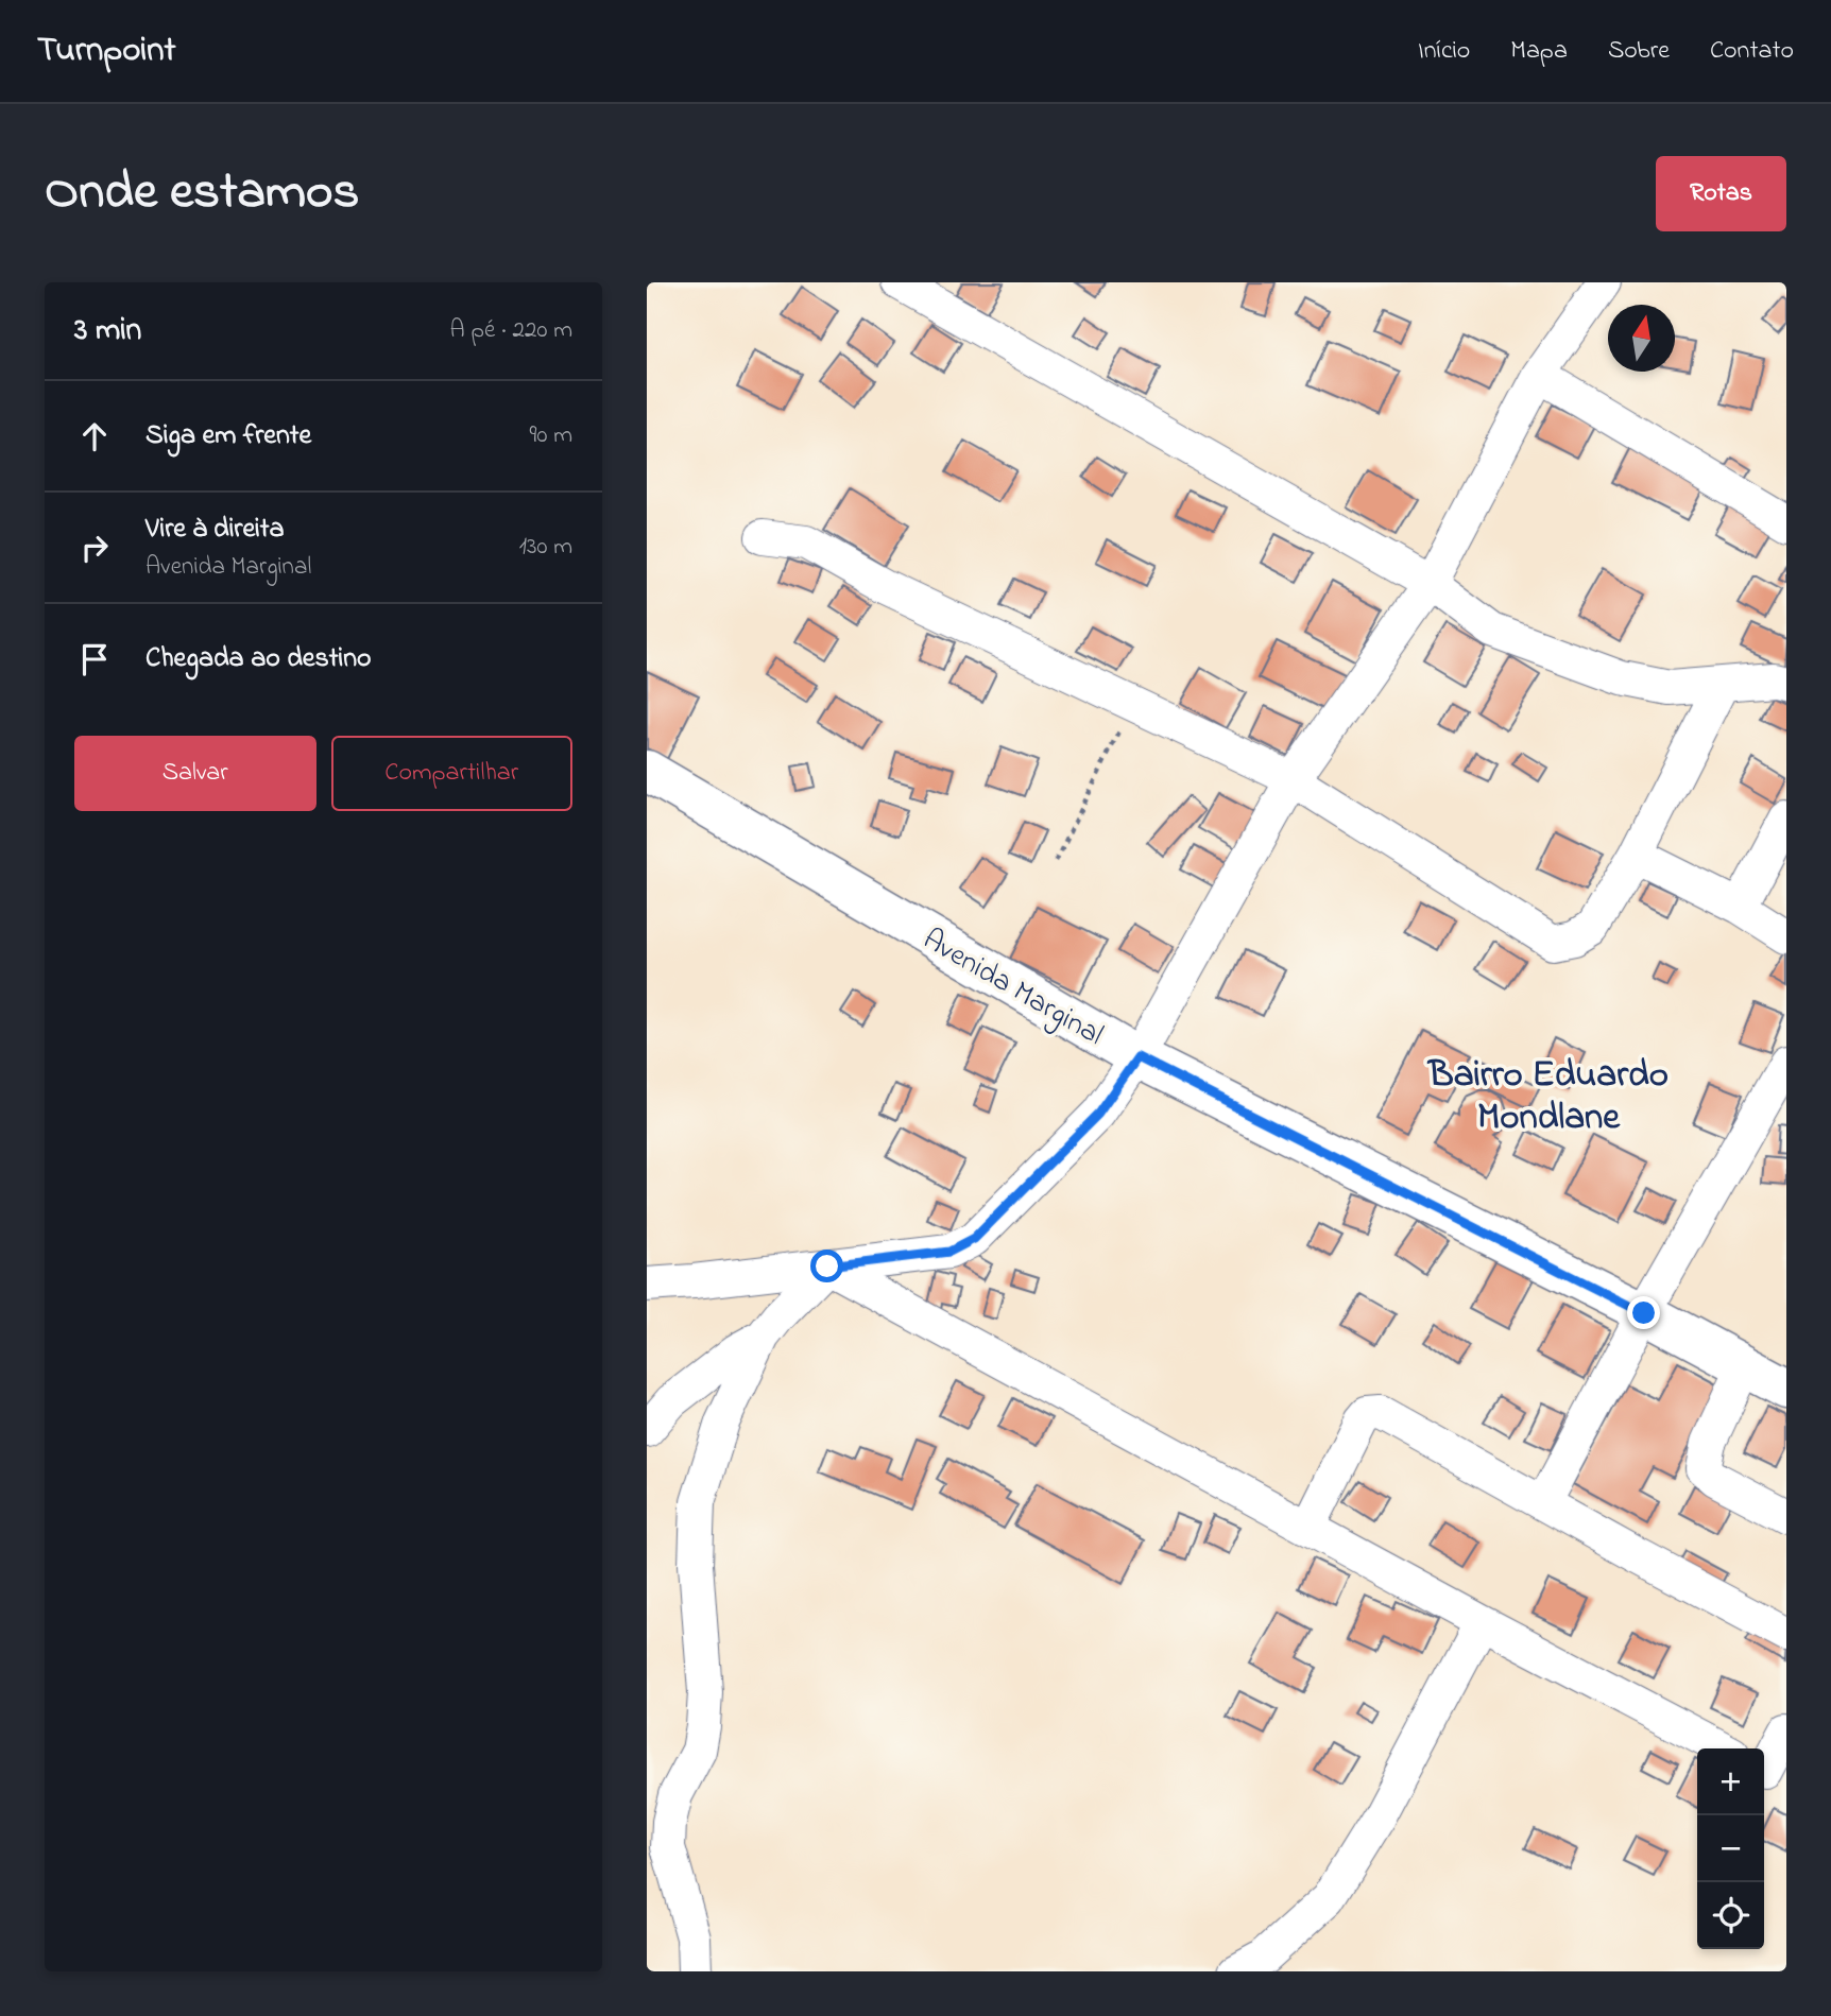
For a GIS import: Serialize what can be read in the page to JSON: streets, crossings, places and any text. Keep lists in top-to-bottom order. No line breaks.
{"streets":{"street":["Avenida Marginal"]},"districts":["Bairro Eduardo Mondlane"],"north":"top","page":{"header":"Turnpoint","nav":["Início","Mapa","Sobre","Contato"],"title":"Onde estamos","buttons":["Rotas",["Salvar","Compartilhar"]],"heading":["3 min","A pé · 220 m"],"list":[["Siga em frente","90 m"],["Vire à direita","Avenida Marginal","130 m"],"Chegada ao destino"],"map_buttons":["+","−"]}}
